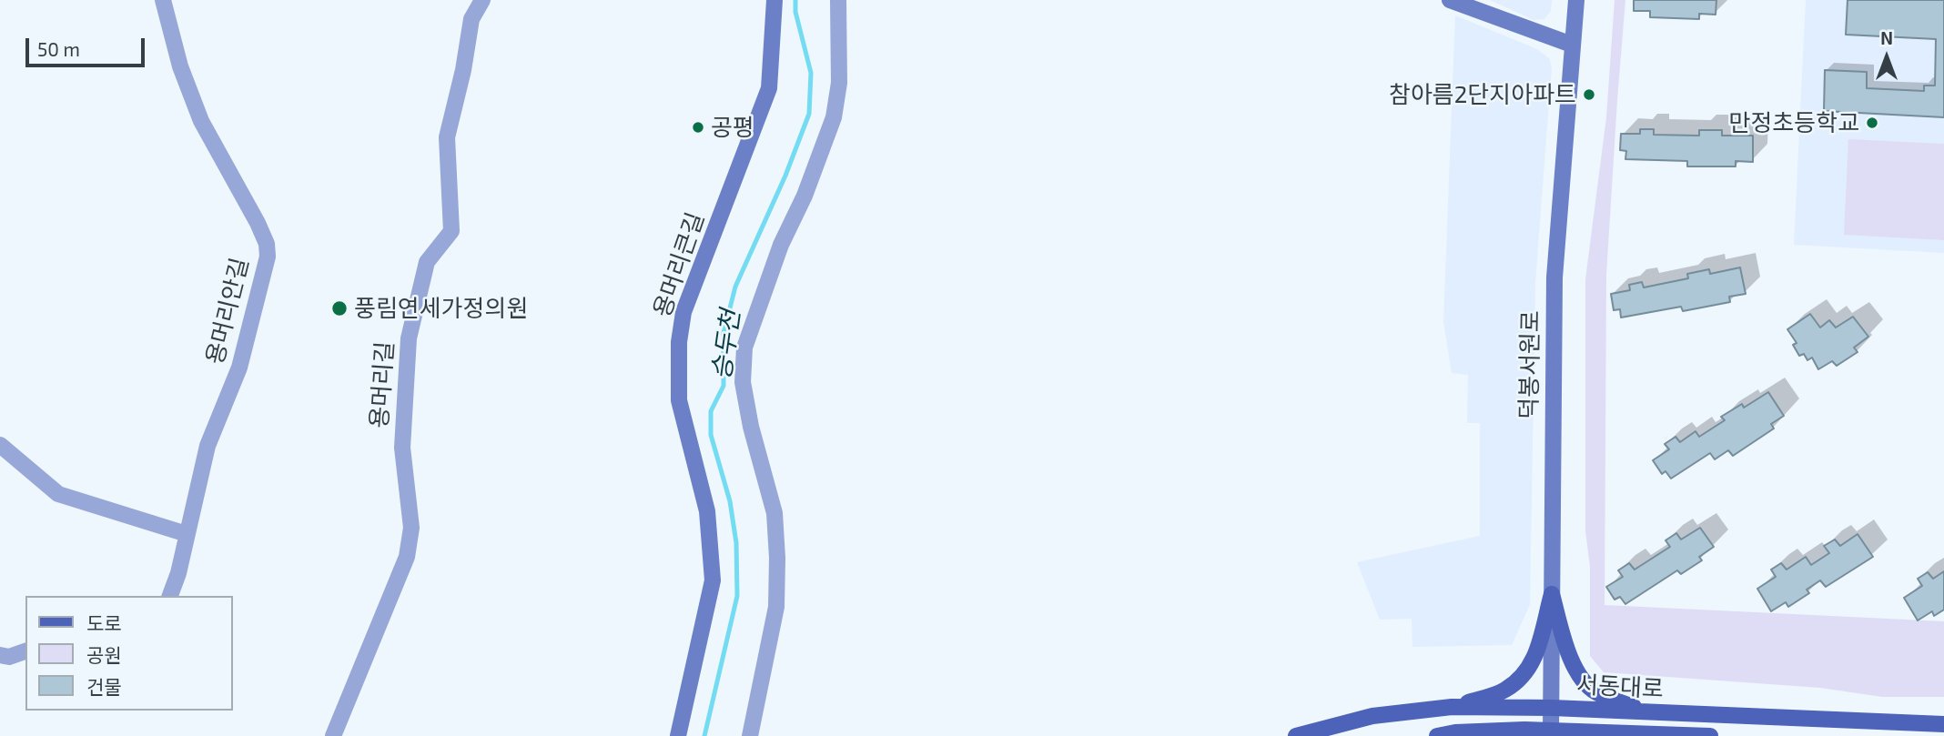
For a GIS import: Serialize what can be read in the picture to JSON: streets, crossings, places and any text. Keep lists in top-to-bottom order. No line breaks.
{"streets":{"main road":["서동대로"],"street":["용머리큰길","용머리안길","덕봉서원로","용머리길"]},"crossings":[["덕봉서원로","서동대로"]],"water":["승두천"],"places":["참아름2단지아파트","만정초등학교","공평","풍림연세가정의원"],"legend":["도로","공원","건물"],"scale_bar":"50 m","north":"top"}
